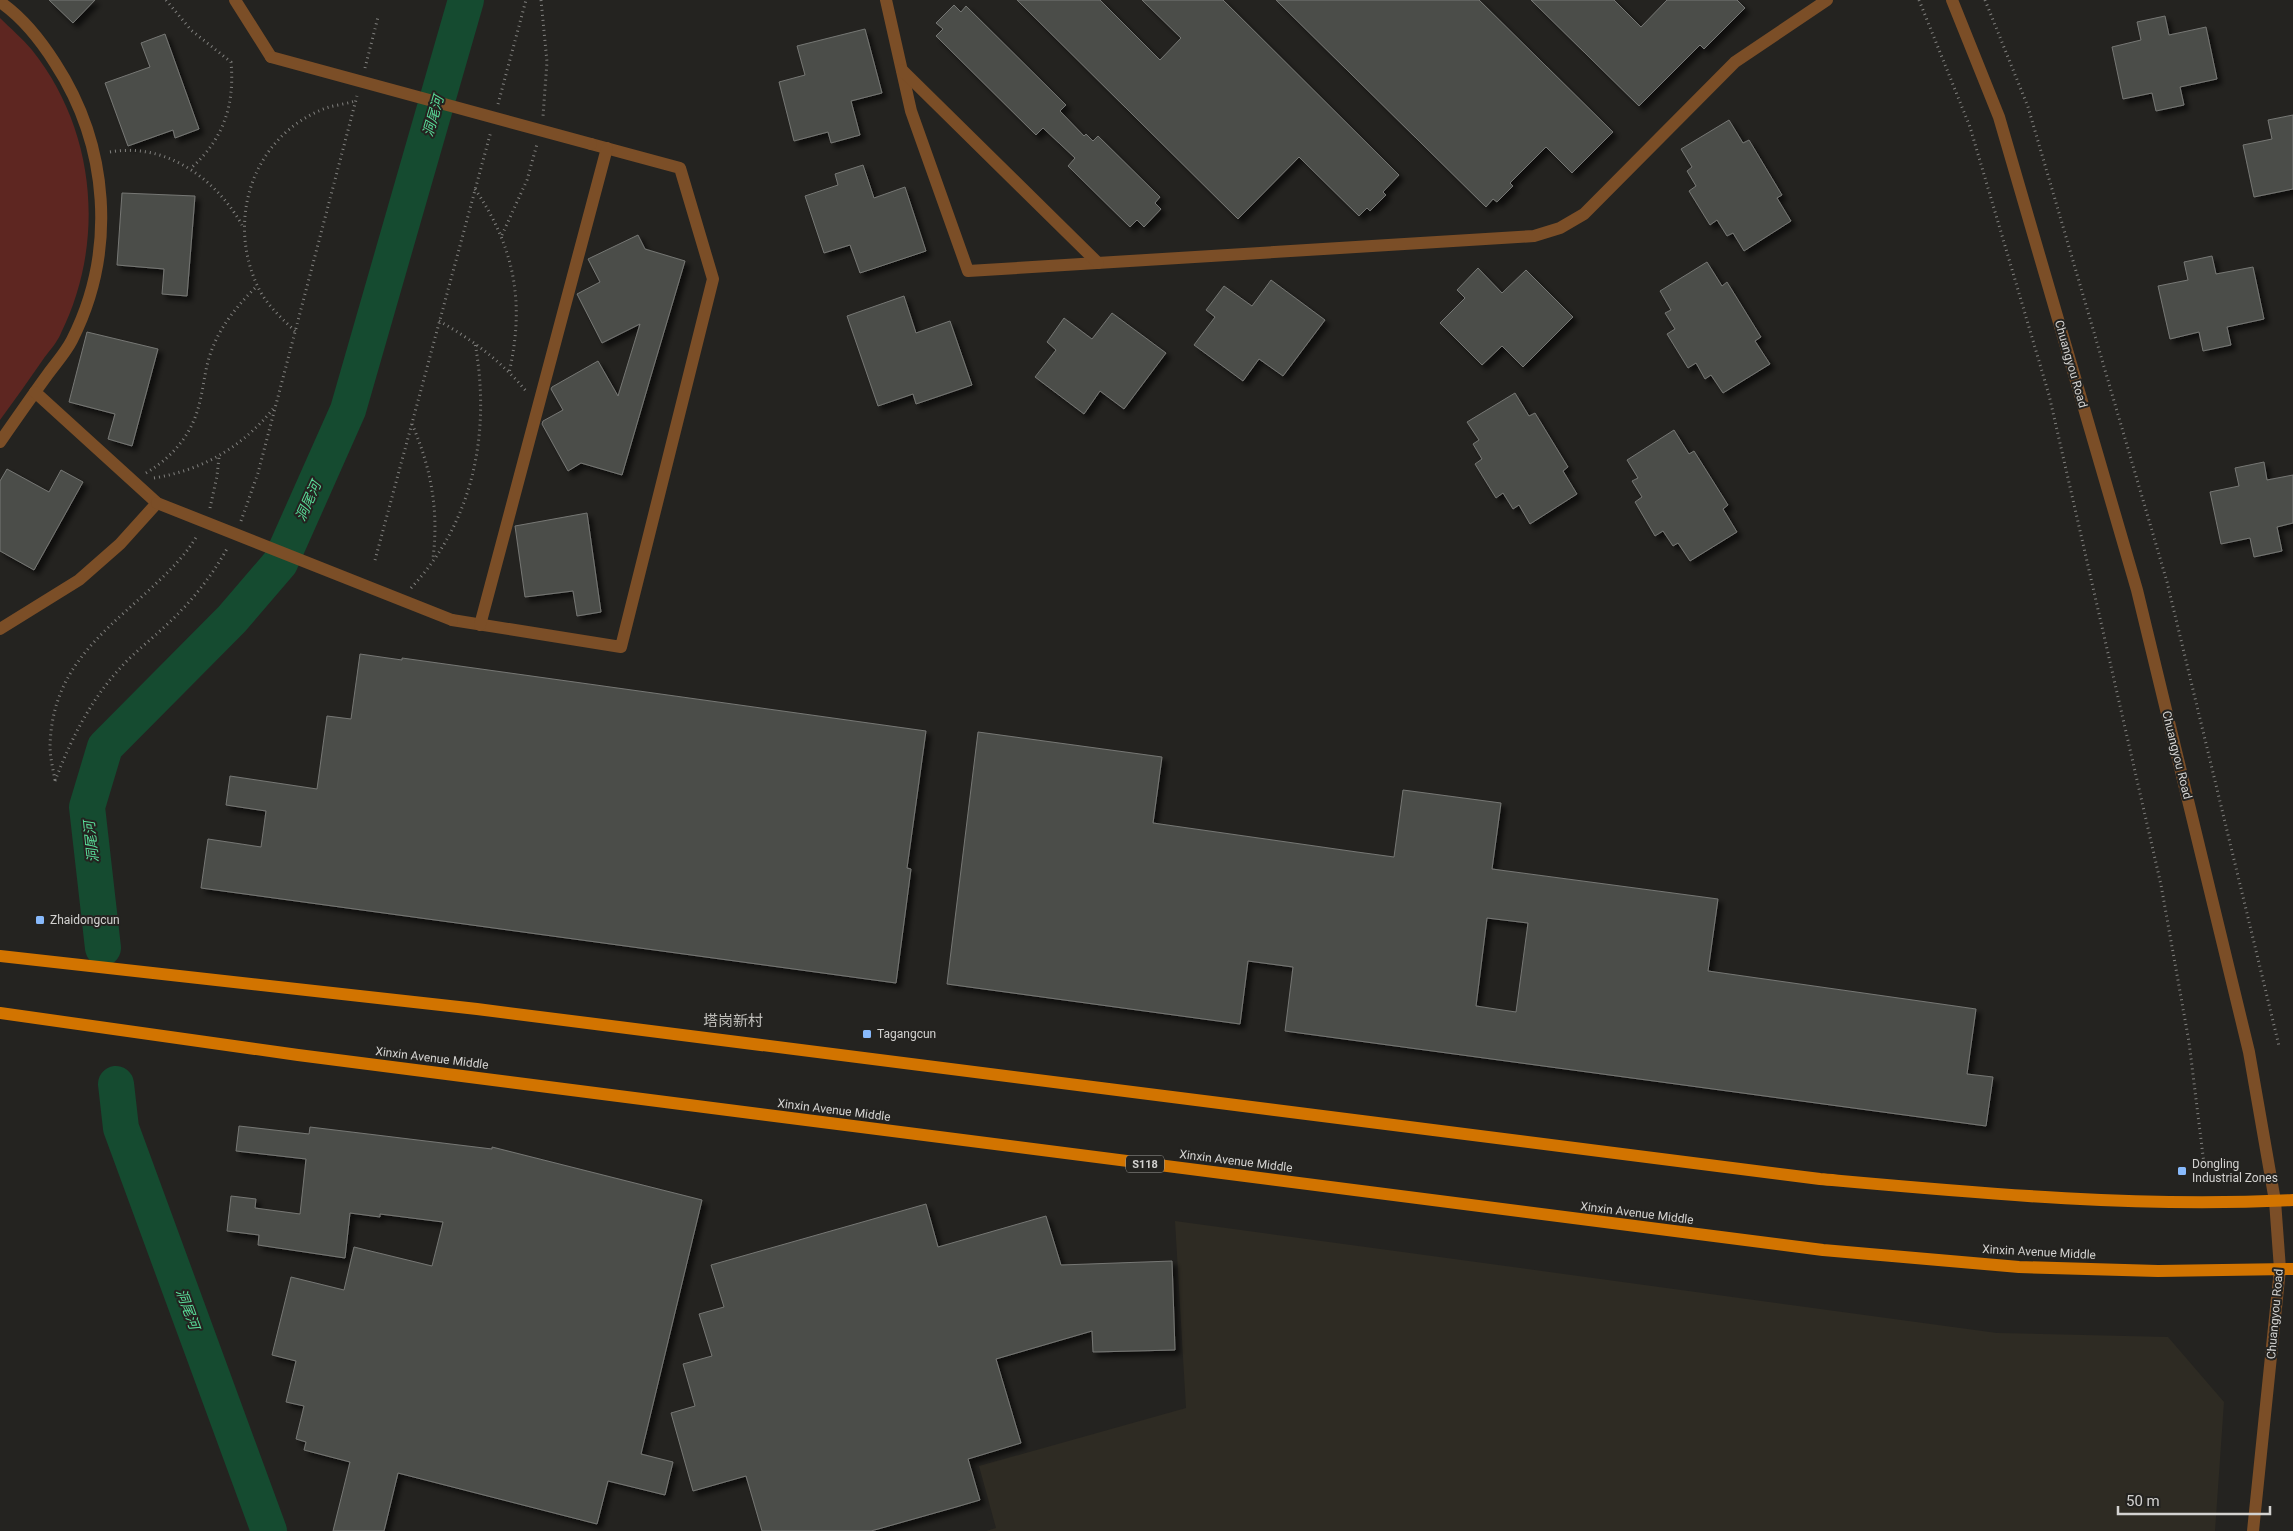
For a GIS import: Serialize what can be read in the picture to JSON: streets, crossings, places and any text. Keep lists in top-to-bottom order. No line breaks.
{"streets":{"main road":["Xinxin Avenue Middle","S118"],"street":["Chuangyou Road"]},"crossings":[["Chuangyou Road","Xinxin Avenue Middle"]],"districts":["塔岗新村"],"water":["洞尾河"],"places":{"transit":["Zhaidongcun","Tagangcun","Dongling Industrial Zones"]},"scale_bar":"50 m"}
